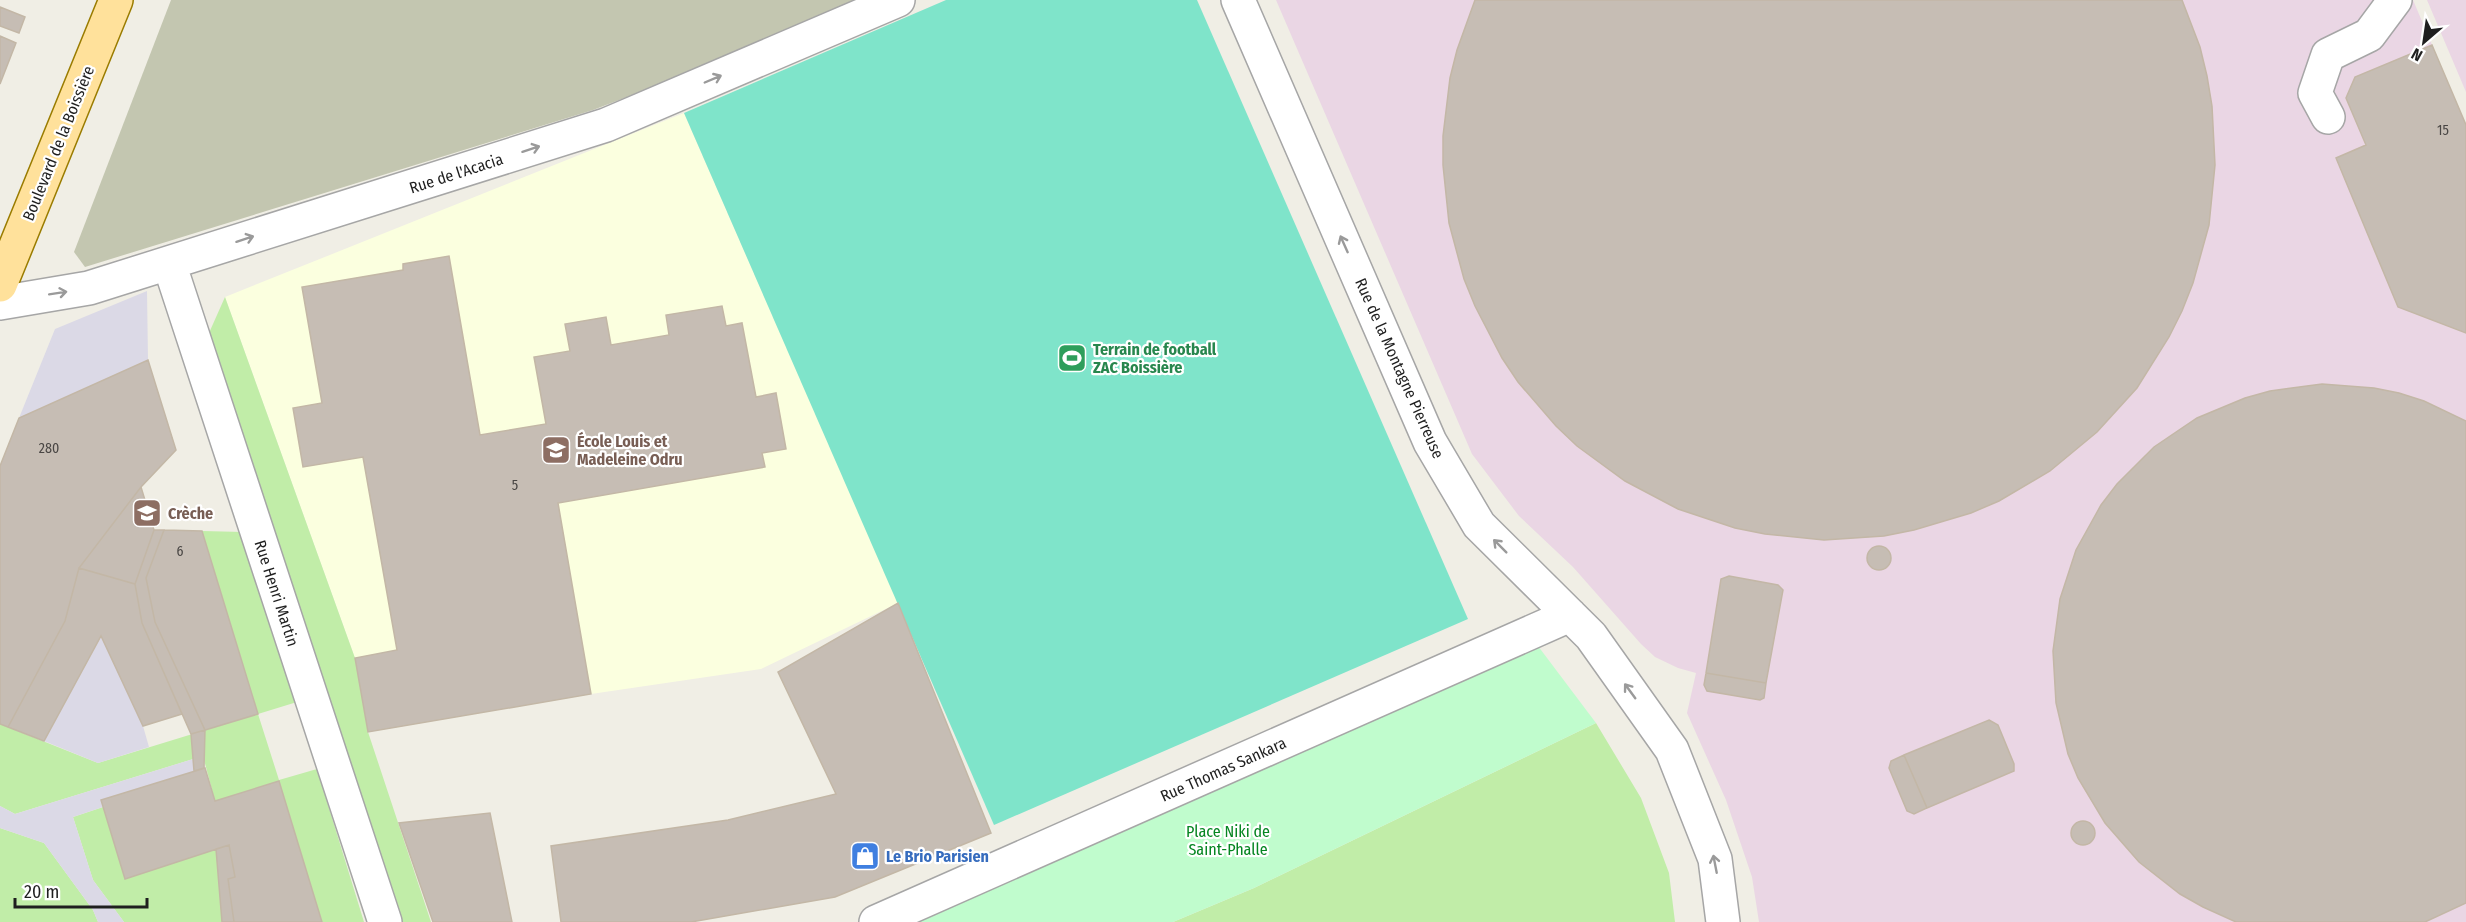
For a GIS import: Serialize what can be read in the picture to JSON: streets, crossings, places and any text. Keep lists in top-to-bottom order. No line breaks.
{"streets":{"main road":["Boulevard de la Boissière"],"street":["Rue de l'Acacia","Rue de la Montagne Pierreuse","Rue Henri Martin","Rue Thomas Sankara"]},"crossings":[["Rue de l'Acacia","Rue Henri Martin"],["Rue de la Montagne Pierreuse","Rue Thomas Sankara"]],"one_way":["Rue de l'Acacia","Rue de la Montagne Pierreuse"],"parks":["Place Niki de Saint-Phalle"],"places":{"sports":["Terrain de football ZAC Boissière"],"school or university":["École Louis et Madeleine Odru","Crèche"],"shop":["Le Brio Parisien"]},"house_numbers":["15","280","5","6"],"scale_bar":"20 m","north":"bottom left"}
